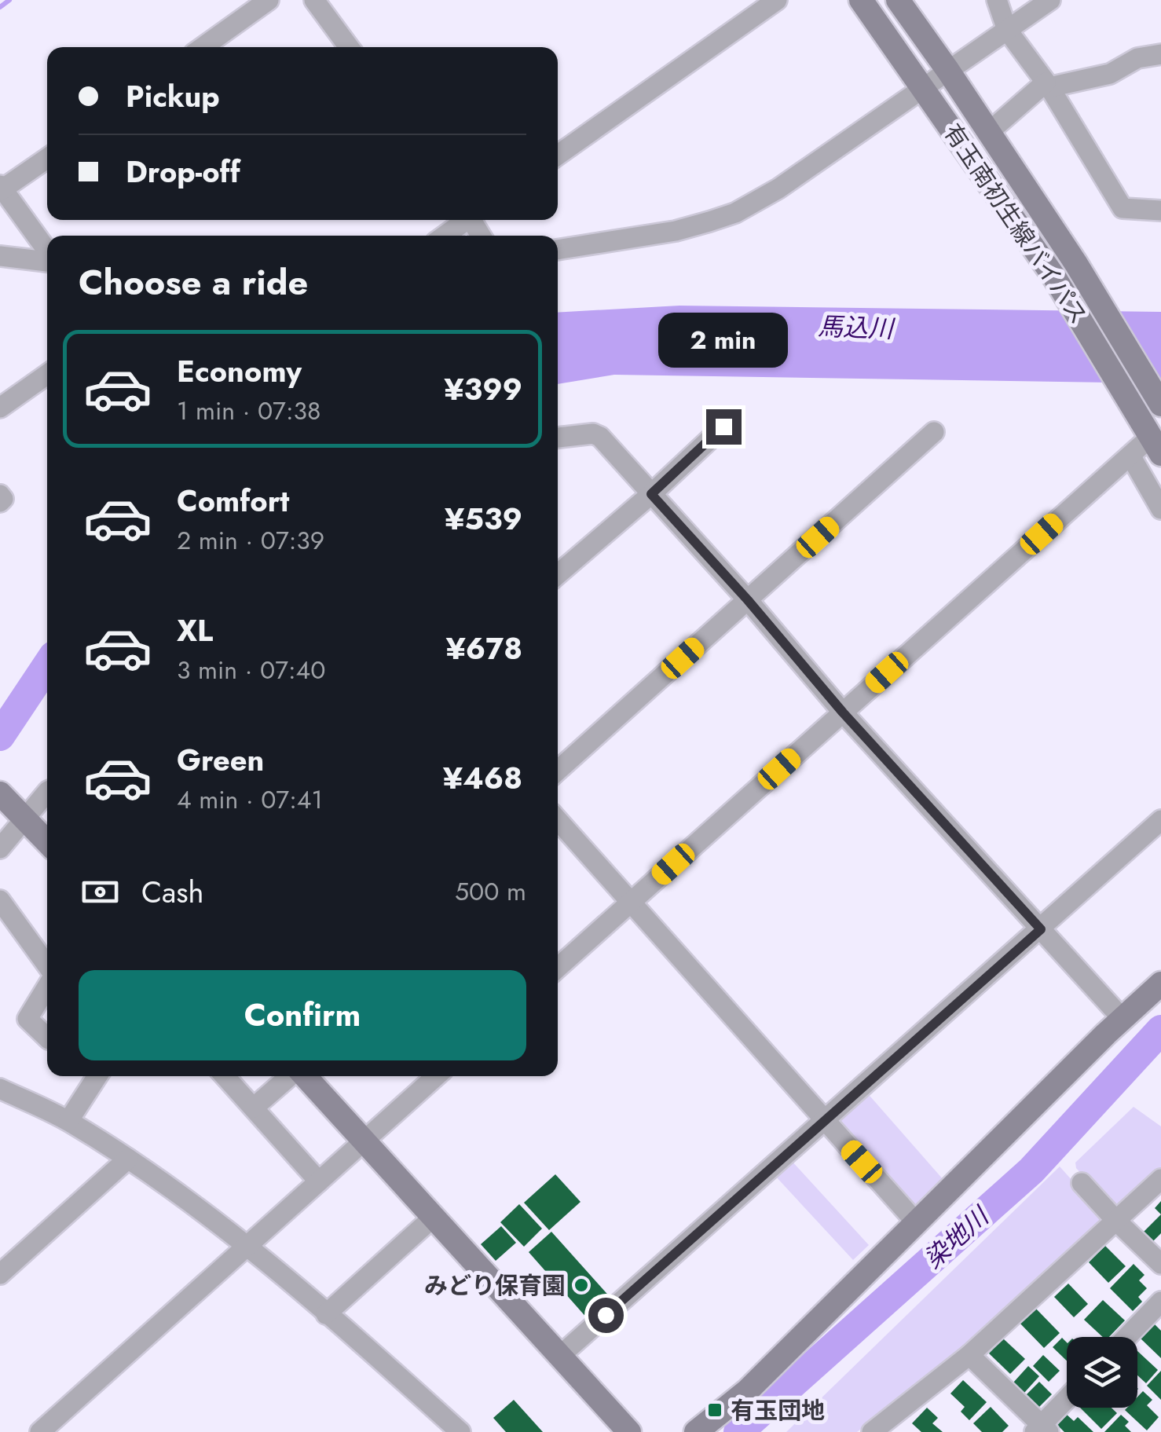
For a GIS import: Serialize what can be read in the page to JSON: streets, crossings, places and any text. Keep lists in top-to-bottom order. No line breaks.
{"streets":{"street":["有玉南初生線バイパス"]},"water":["馬込川","染地川"],"places":{"other":["みどり保育園"],"transit":["有玉団地"]},"page":{"banner":["Pickup","Drop-off"],"heading":"Choose a ride","bubble":"2 min","list":[{"name":"Economy","note":"1 min · 07:38","value":"¥399"},{"name":"Comfort","note":"2 min · 07:39","value":"¥539"},{"name":"XL","note":"3 min · 07:40","value":"¥678"},{"name":"Green","note":"4 min · 07:41","value":"¥468"}],"pay":["Cash","500 m"],"buttons":"Confirm"}}
